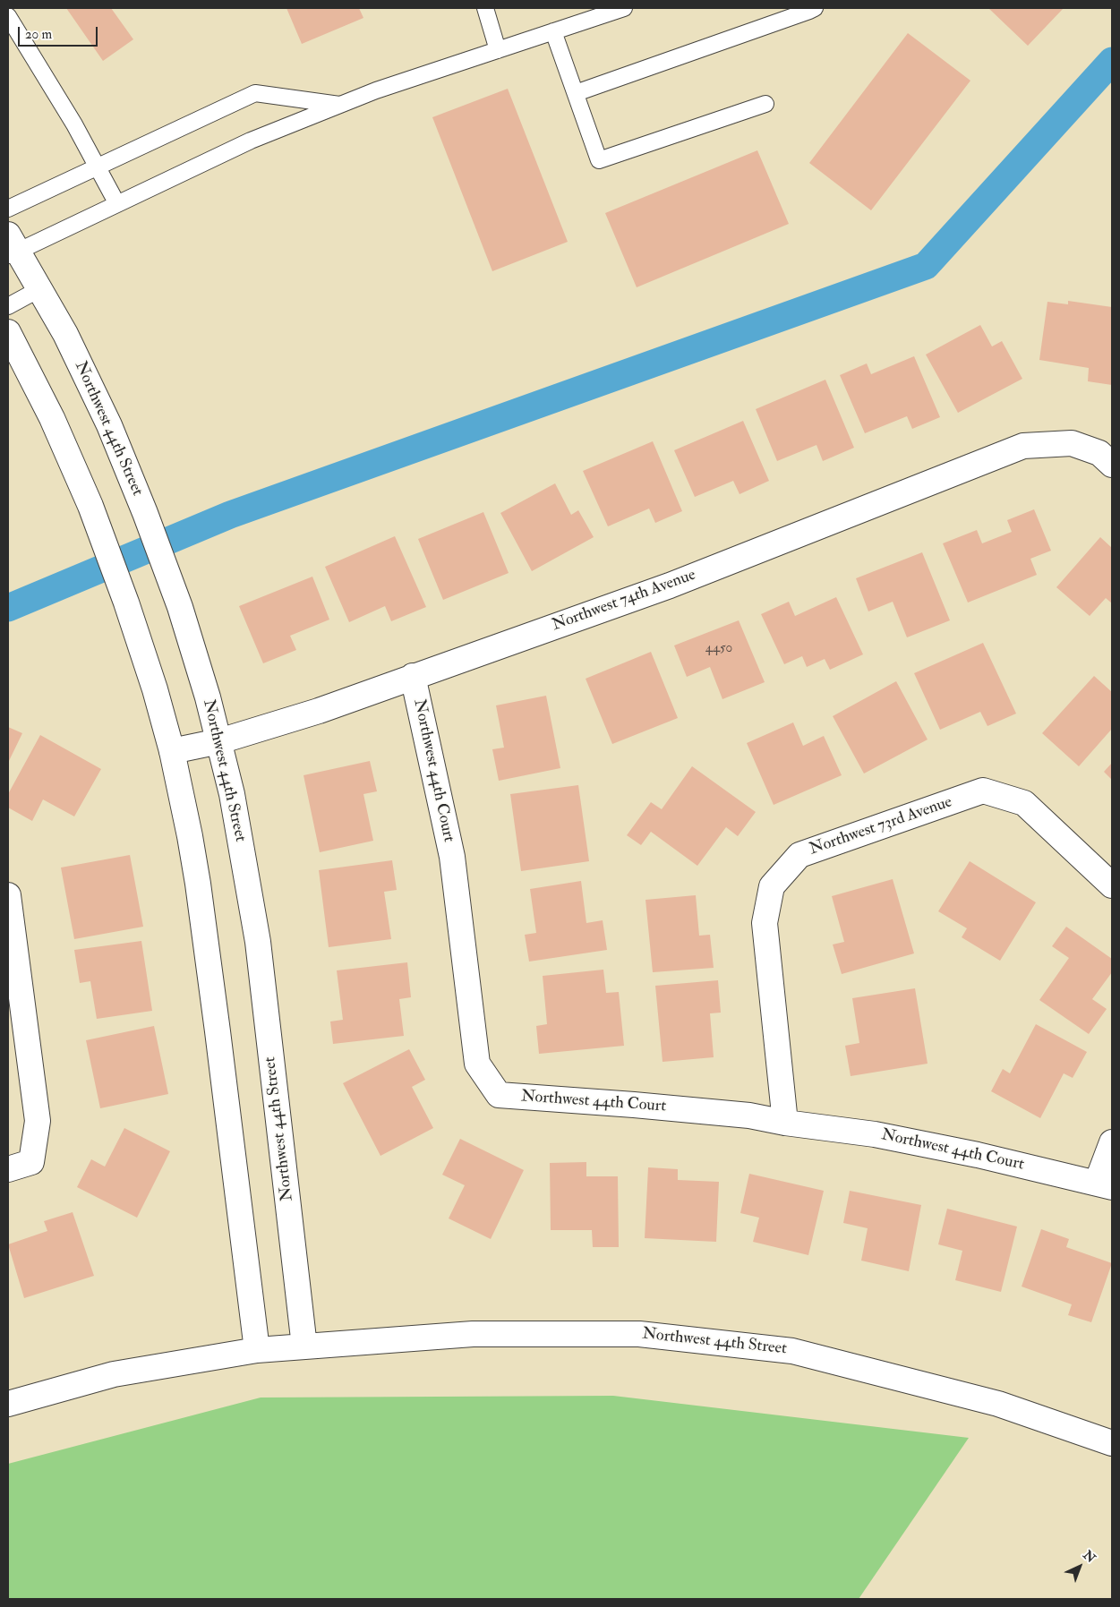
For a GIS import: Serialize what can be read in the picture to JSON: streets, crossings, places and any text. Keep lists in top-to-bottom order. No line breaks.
{"streets":{"street":["Northwest 44th Street","Northwest 74th Avenue","Northwest 44th Court","Northwest 73rd Avenue"]},"crossings":[["Northwest 44th Street","Northwest 74th Avenue"],["Northwest 74th Avenue","Northwest 44th Court"],["Northwest 44th Court","Northwest 73rd Avenue"]],"house_numbers":["4450"],"scale_bar":"20 m","north":"top right"}
